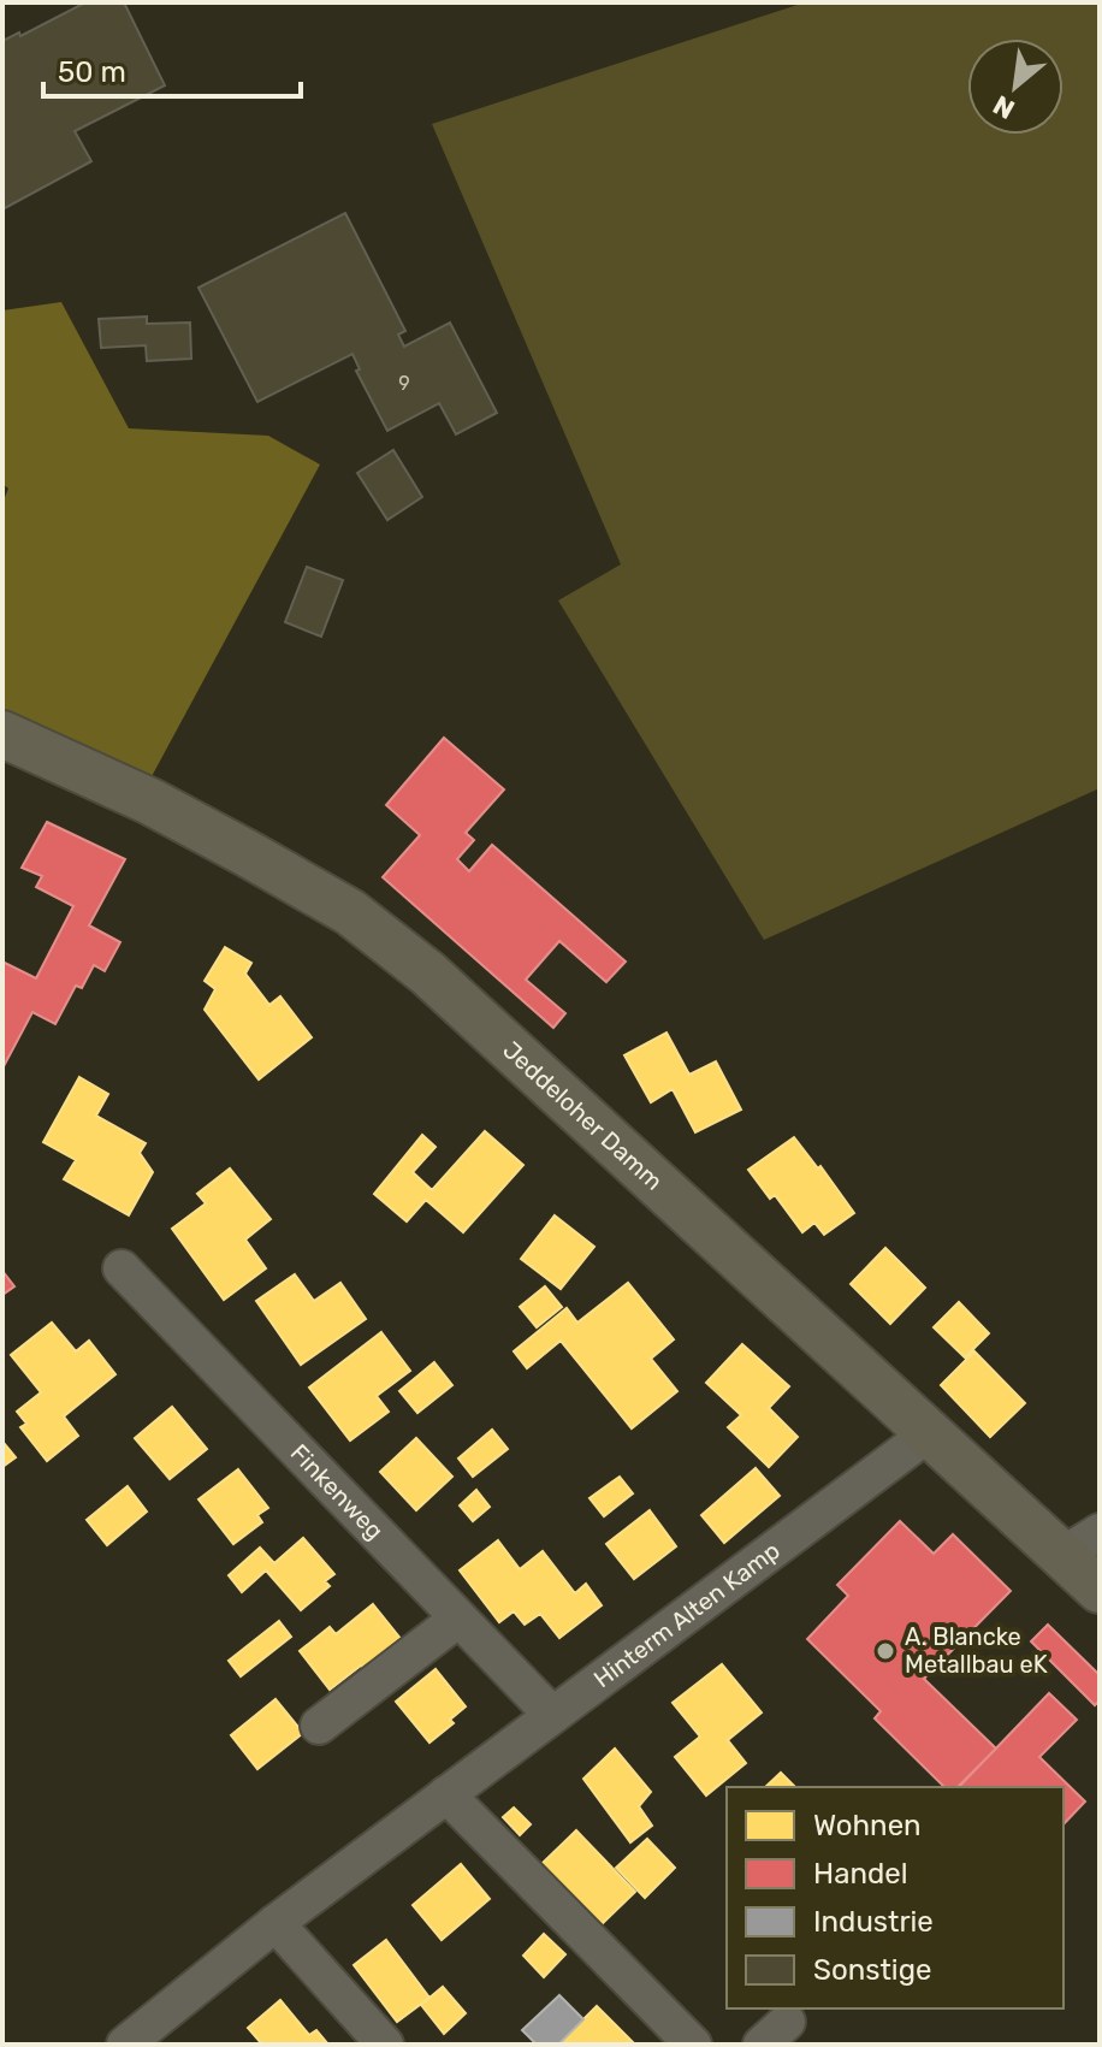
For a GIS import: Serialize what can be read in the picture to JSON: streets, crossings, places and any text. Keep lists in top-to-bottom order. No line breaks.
{"streets":{"main road":["Jeddeloher Damm"],"street":["Finkenweg","Hinterm Alten Kamp"]},"crossings":[["Jeddeloher Damm","Hinterm Alten Kamp"],["Finkenweg","Hinterm Alten Kamp"]],"places":["A. Blancke Metallbau eK"],"house_numbers":["9"],"legend":["Wohnen","Handel","Industrie","Sonstige"],"scale_bar":"50 m","north":"bottom left"}
